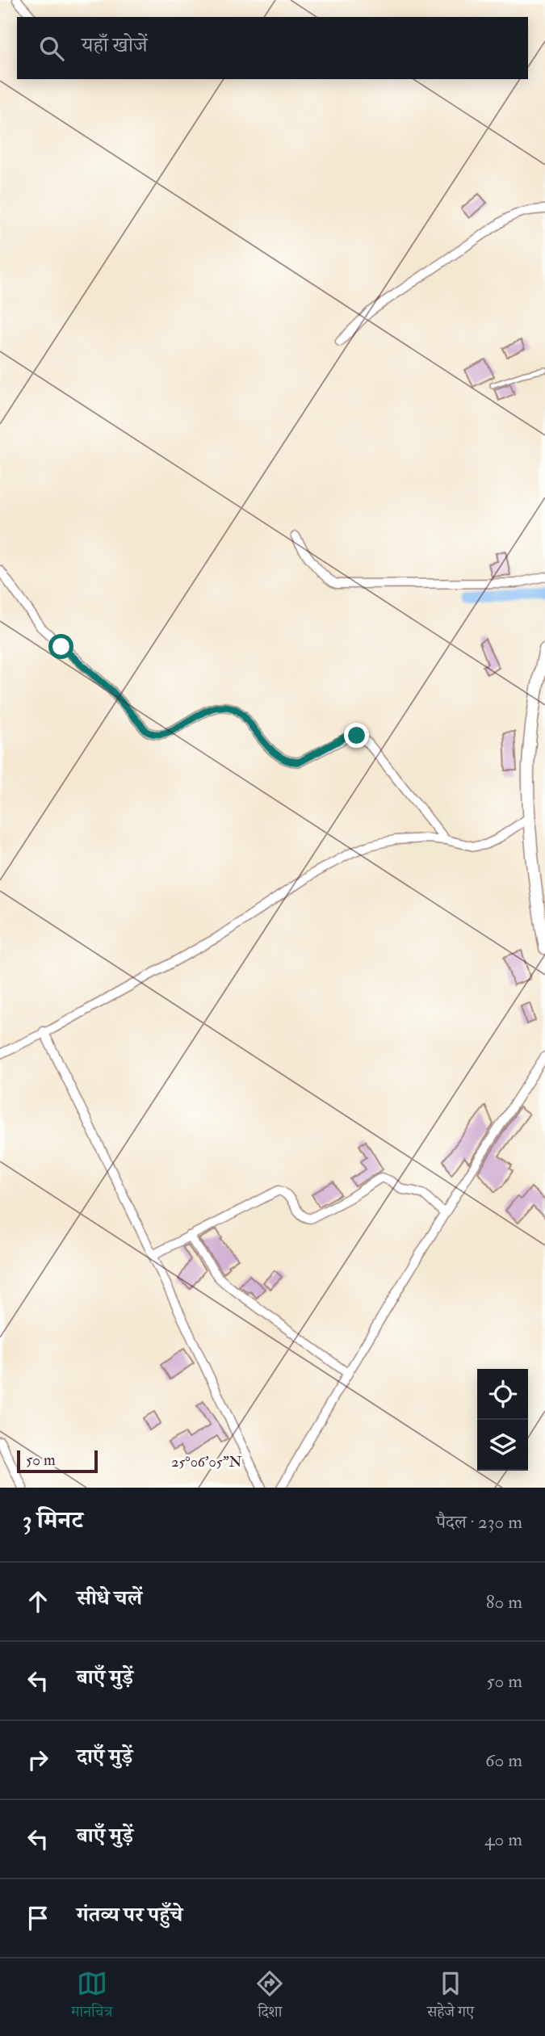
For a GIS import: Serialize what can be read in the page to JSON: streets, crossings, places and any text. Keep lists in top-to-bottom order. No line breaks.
{"scale_bar":"50 m","page":{"search":"यहाँ खोजें","scale":"50 m","heading":["3 मिनट","पैदल · 230 m"],"list":[["सीधे चलें","80 m"],["बाएँ मुड़ें","50 m"],["दाएँ मुड़ें","60 m"],["बाएँ मुड़ें","40 m"],"गंतव्य पर पहुँचे"],"nav":["मानचित्र","दिशा","सहेजे गए"]},"coordinates":["25°06'05\"N"]}
